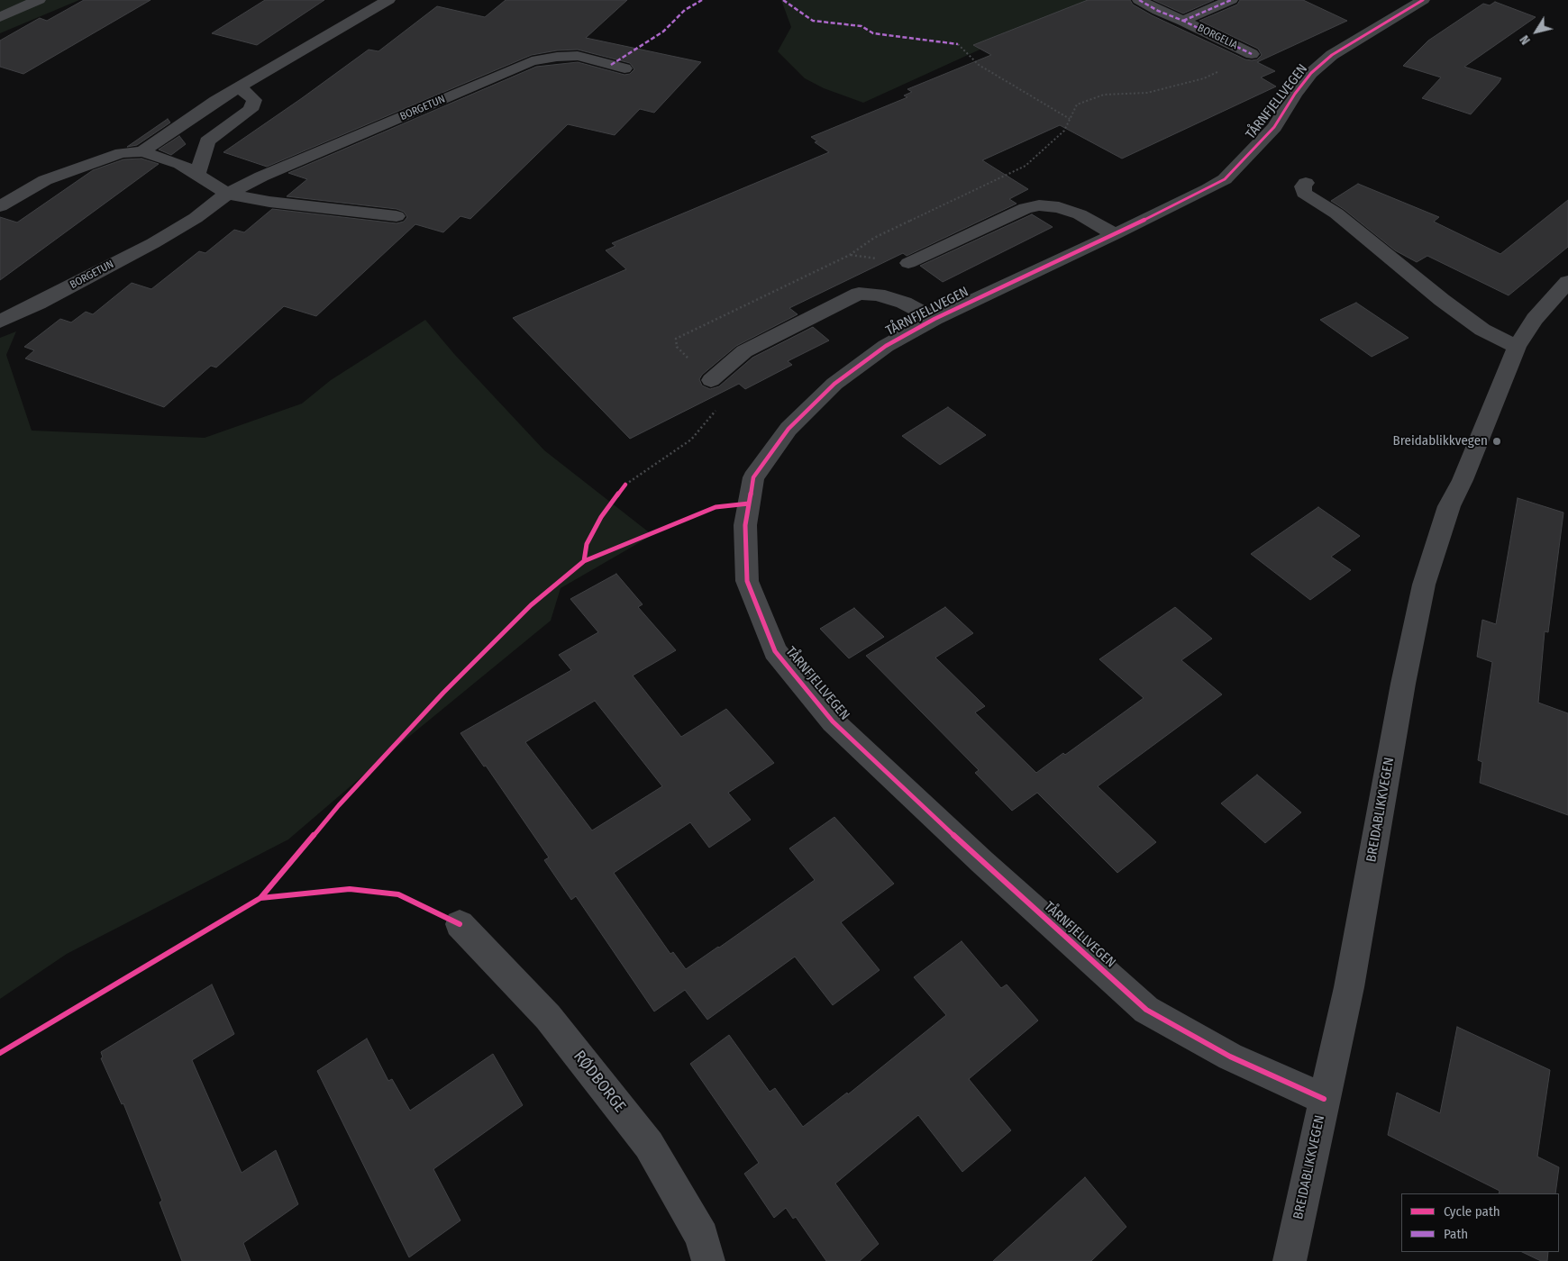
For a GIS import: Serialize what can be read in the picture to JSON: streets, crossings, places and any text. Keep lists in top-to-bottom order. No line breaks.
{"streets":{"street":["BORGELIA","TÅRNFJELLVEGEN","BORGETUN","BREIDABLIKKVEGEN","RØDBORGE"]},"crossings":[["TÅRNFJELLVEGEN","BREIDABLIKKVEGEN"]],"places":["Breidablikkvegen"],"legend":["Cycle path","Path"],"north":"bottom left"}
